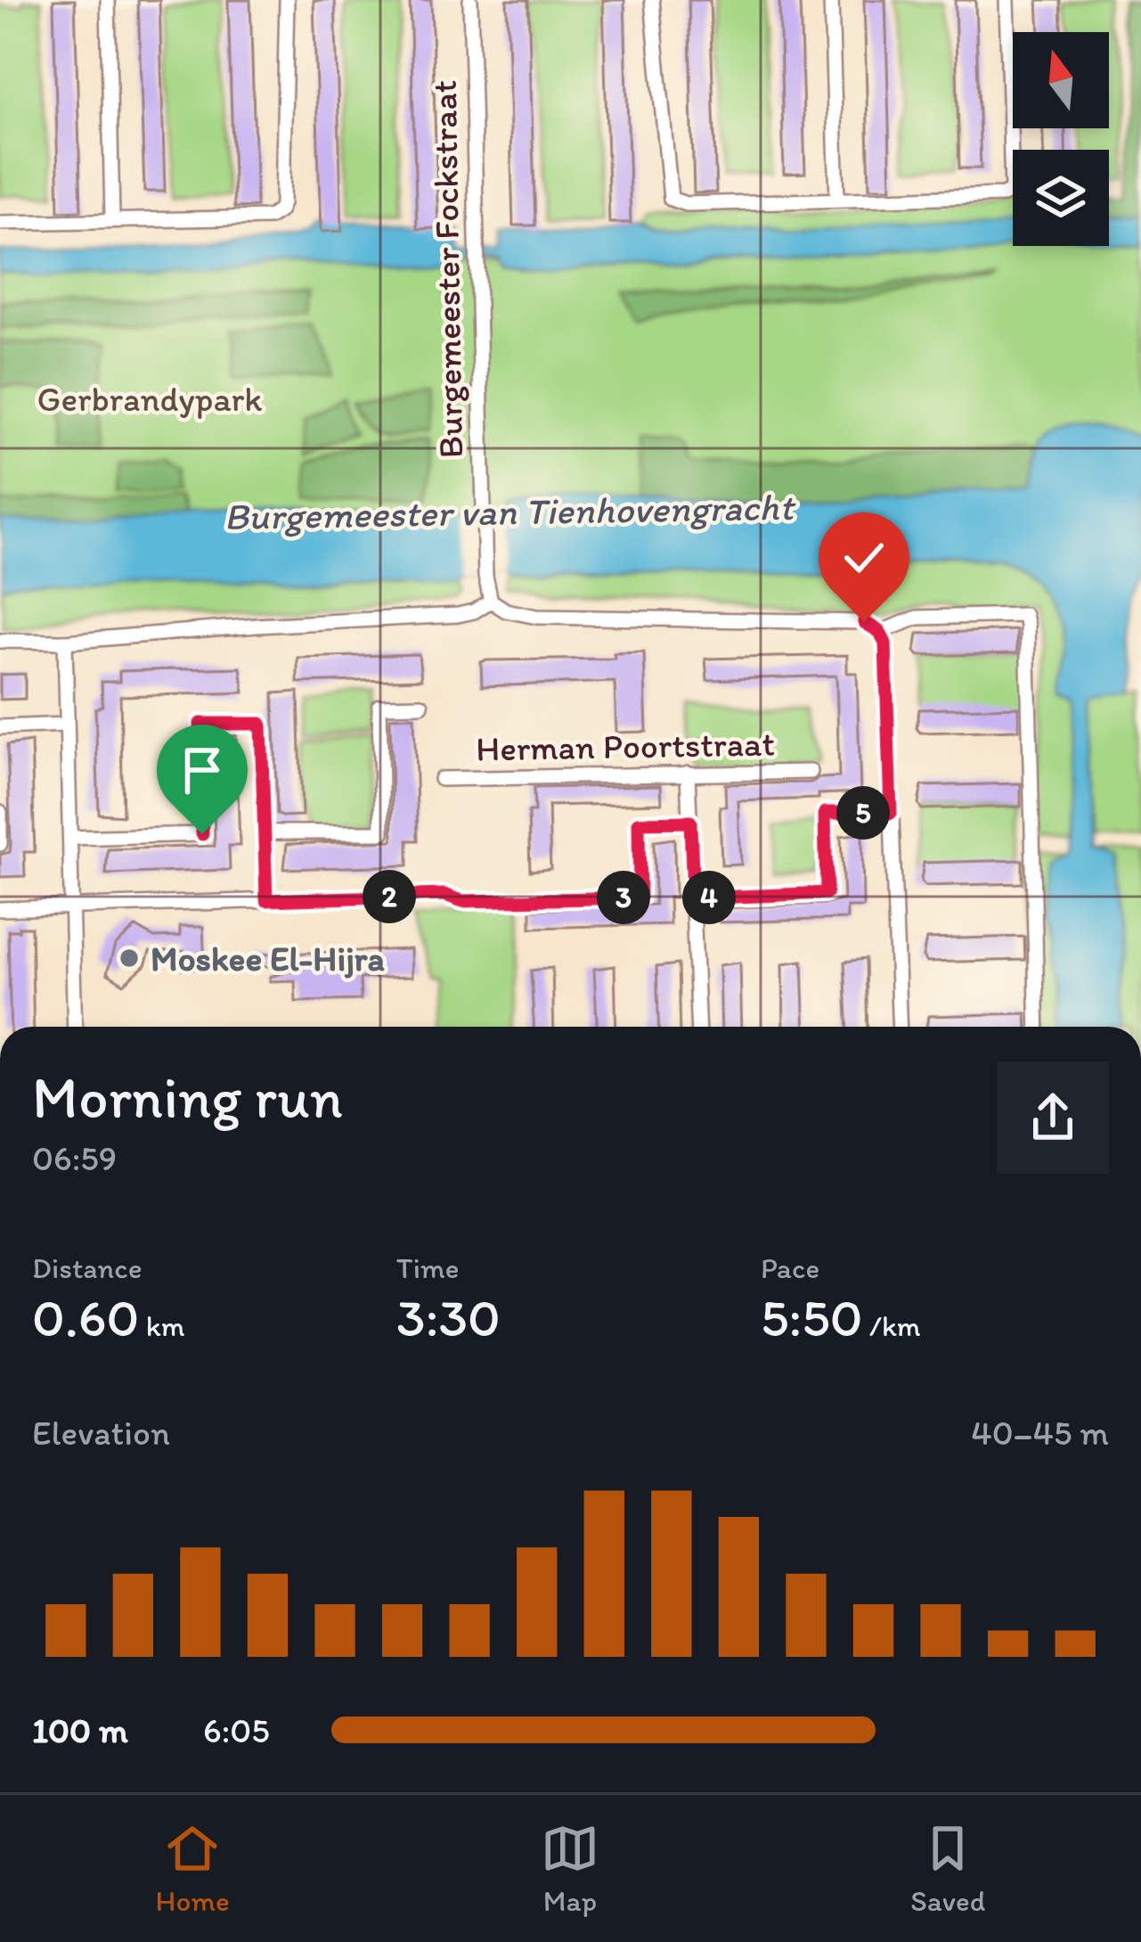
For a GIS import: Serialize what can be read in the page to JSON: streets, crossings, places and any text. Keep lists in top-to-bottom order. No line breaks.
{"streets":{"street":["Burgemeester Fockstraat","Herman Poortstraat"]},"water":["Burgemeester van Tienhovengracht"],"parks":["Gerbrandypark"],"places":["Moskee El-Hijra"],"north":"top","page":{"pins":["5","2","3","4"],"heading":["Morning run","06:59"],"stats":[["Distance","0.60 km"],["Time","3:30"],["Pace","5:50 /km"]],"chart":["Elevation","40–45 m"],"list":[{"name":"100 m","note":"6:05"}],"tabs":["Home","Map","Saved"]}}
